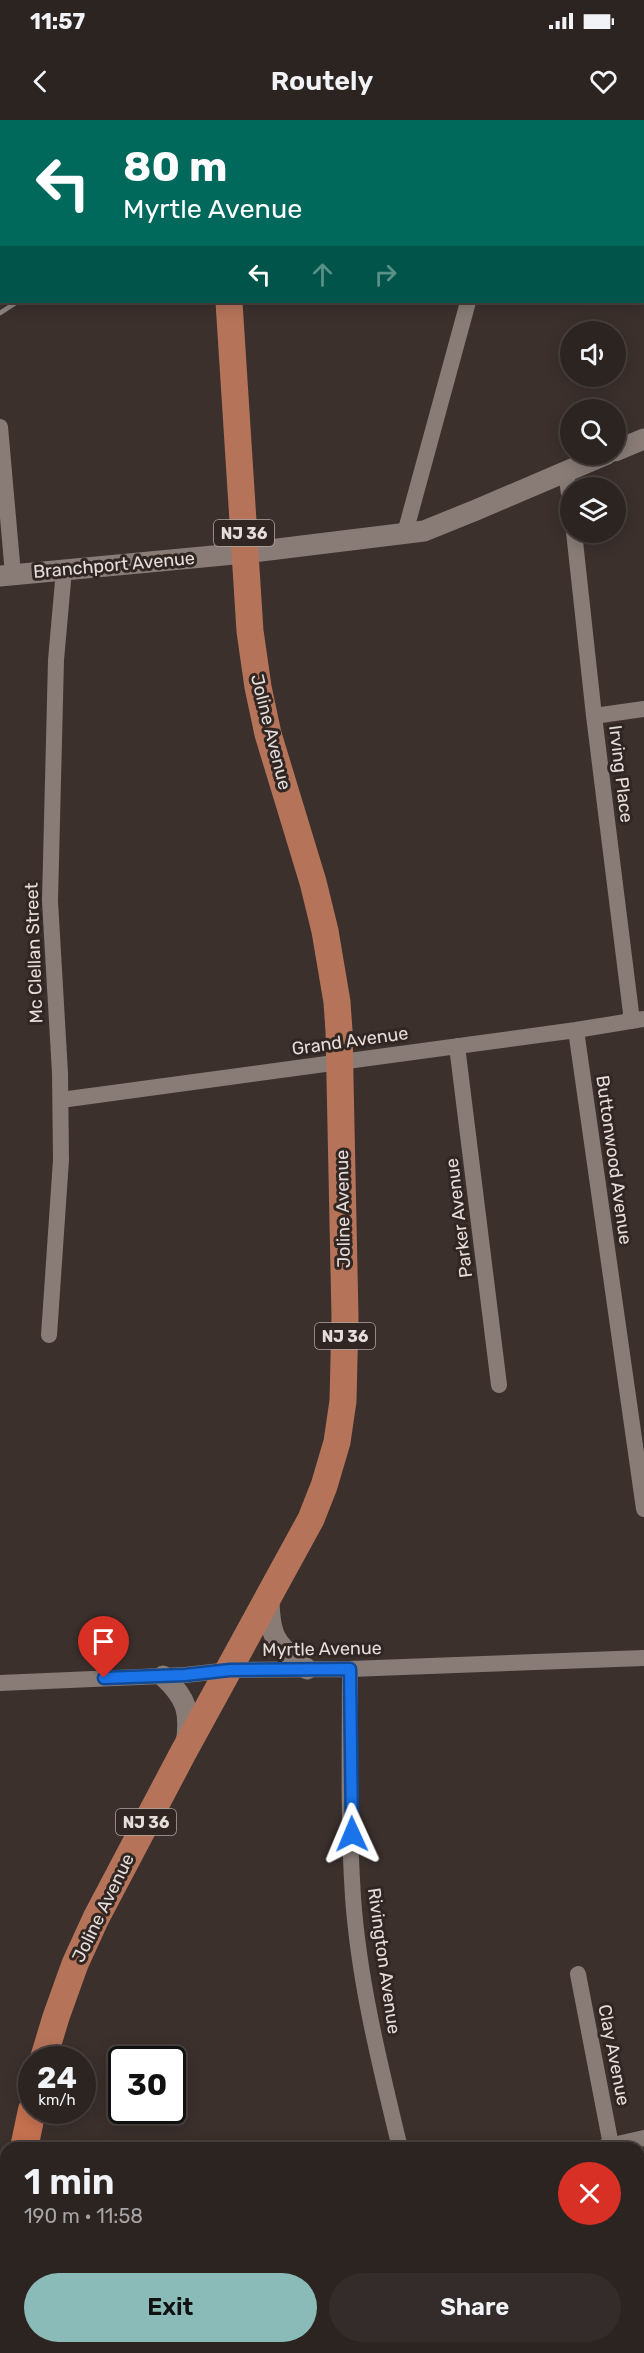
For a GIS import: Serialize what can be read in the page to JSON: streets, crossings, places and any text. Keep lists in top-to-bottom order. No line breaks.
{"streets":{"main road":["NJ 36","Joline Avenue"],"street":["Branchport Avenue","Irving Place","Mc Clellan Street","Grand Avenue","Buttonwood Avenue","Parker Avenue","Myrtle Avenue","Rivington Avenue","Clay Avenue"]},"crossings":[["Branchport Avenue","Joline Avenue"],["Branchport Avenue","Mc Clellan Street"],["Joline Avenue","Grand Avenue"],["Joline Avenue","Myrtle Avenue"],["Irving Place","Grand Avenue"],["Mc Clellan Street","Grand Avenue"],["Grand Avenue","Buttonwood Avenue"],["Grand Avenue","Parker Avenue"],["Myrtle Avenue","Rivington Avenue"]],"page":{"status":"11:57","header":"Routely","turn":["80 m","Myrtle Avenue"],"speed":"24 km/h","limit":"30","heading":["1 min","190 m · 11:58"],"buttons":["Exit","Share"]}}
